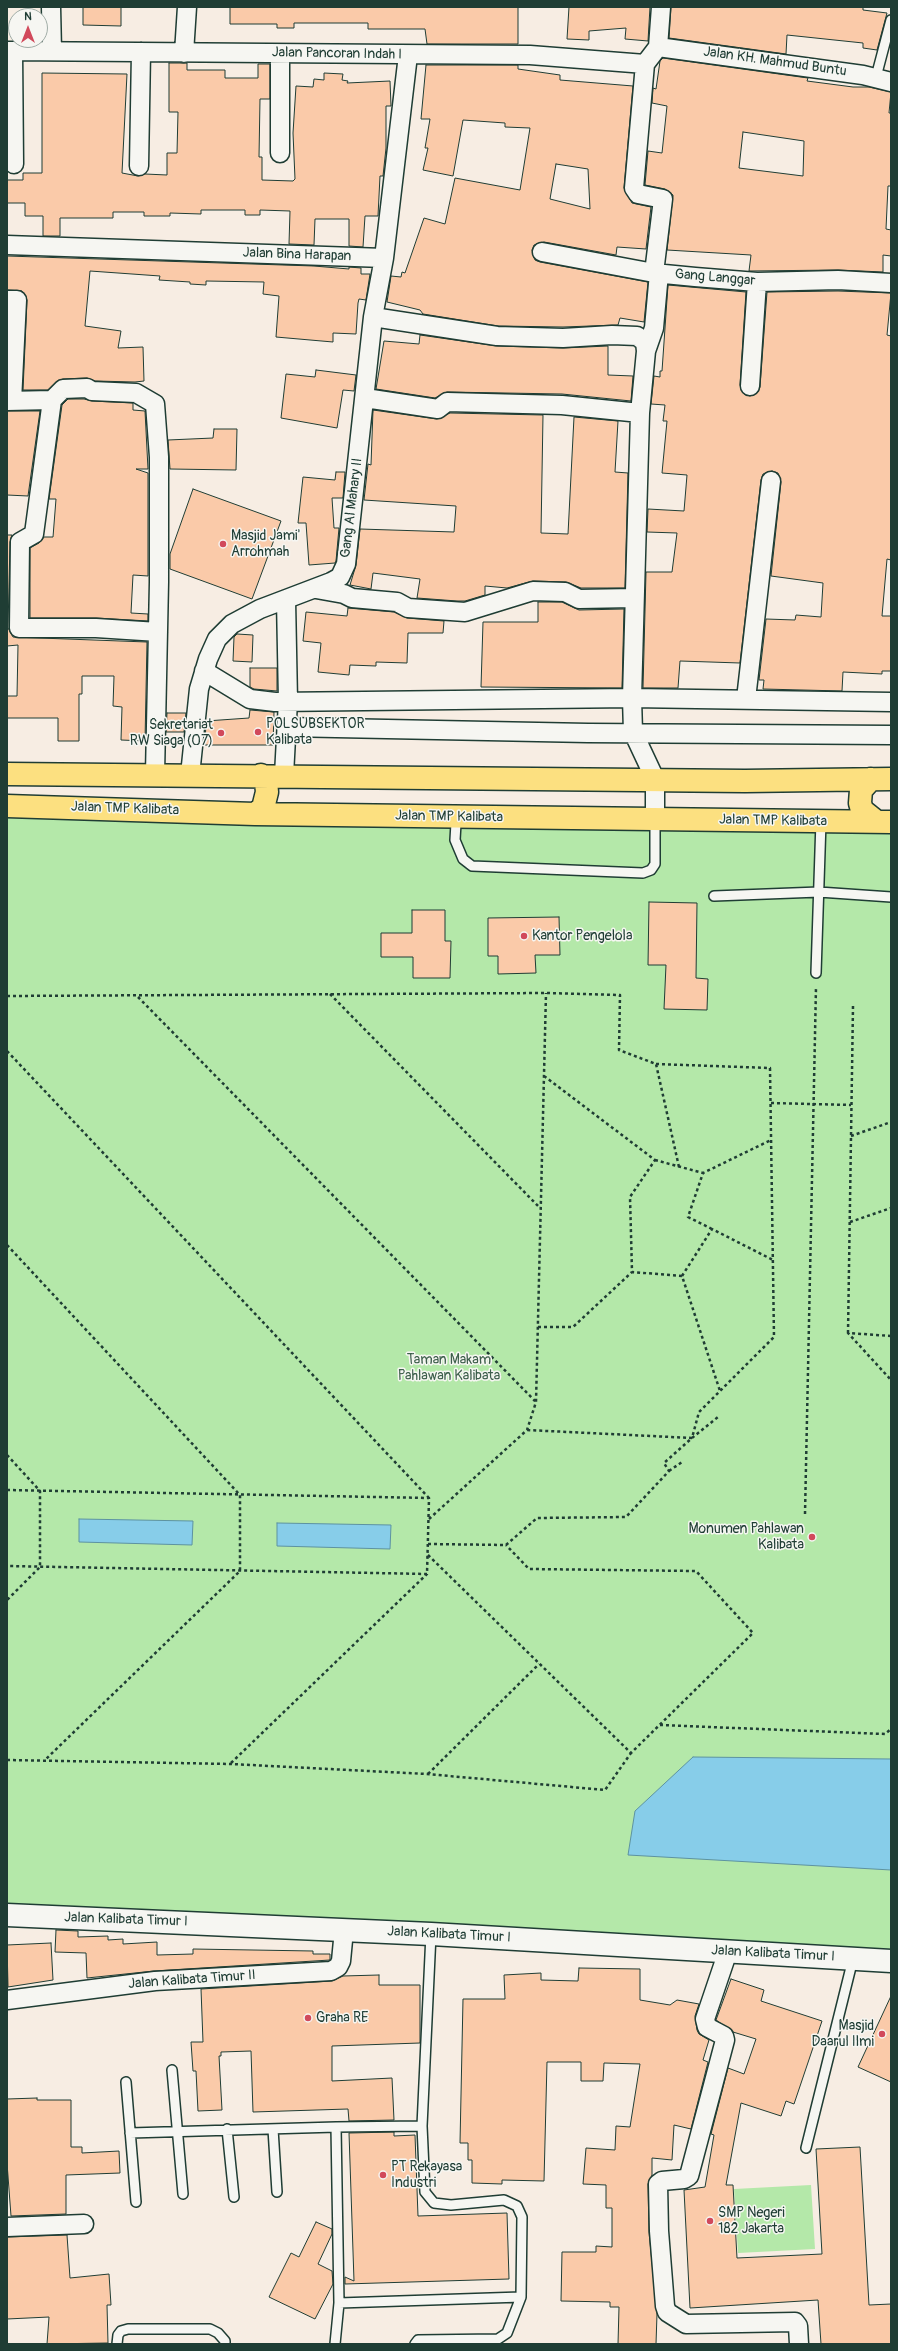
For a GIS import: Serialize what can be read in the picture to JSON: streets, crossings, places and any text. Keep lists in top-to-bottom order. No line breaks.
{"streets":{"main road":["Jalan TMP Kalibata"],"street":["Jalan Pancoran Indah I","Jalan KH. Mahmud Buntu","Jalan Bina Harapan","Gang Langgar","Gang Al Mahary II","Jalan Kalibata Timur I","Jalan Kalibata Timur II"]},"crossings":[["Jalan Bina Harapan","Gang Al Mahary II"],["Jalan Kalibata Timur I","Jalan Kalibata Timur II"]],"parks":["Taman Makam Pahlawan Kalibata"],"places":["Masjid Jami' Arrohmah","POLSUBSEKTOR Kalibata","Sekretariat RW Siaga (07)","Kantor Pengelola","Monumen Pahlawan Kalibata","Graha RE","Masjid Daarul Ilmi","PT Rekayasa Industri","SMP Negeri 182 Jakarta"],"north":"top"}
